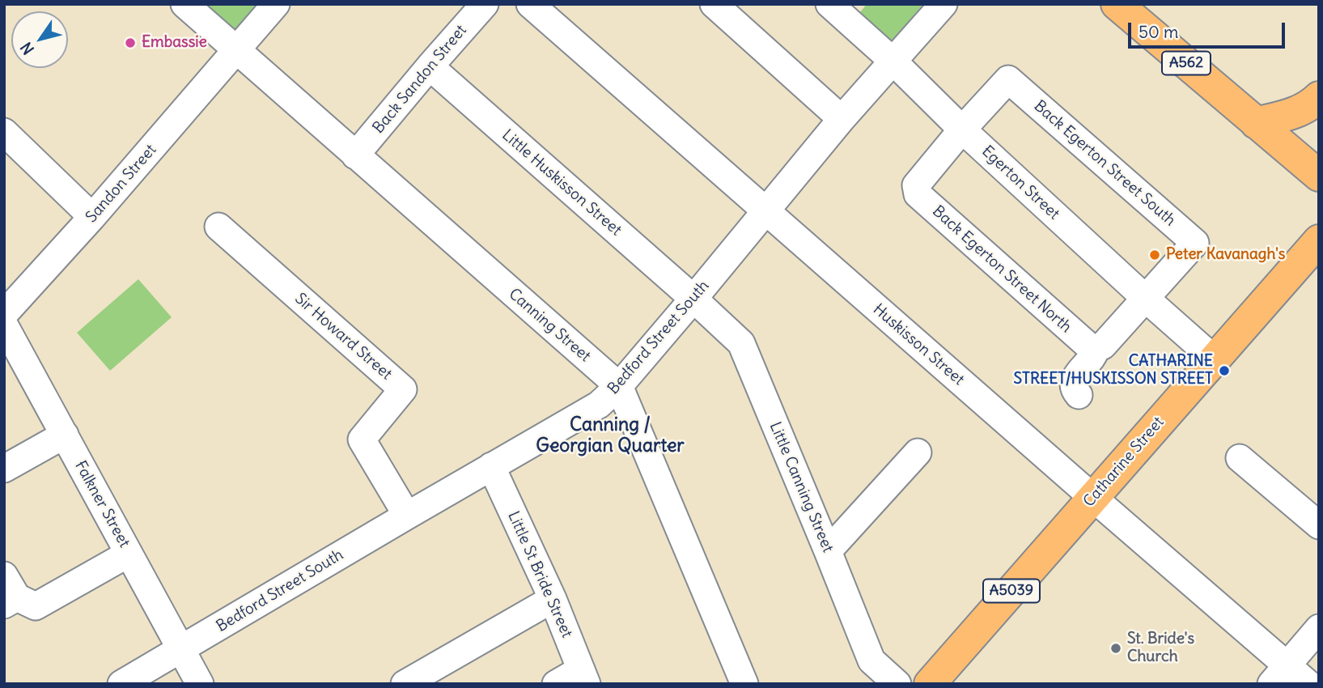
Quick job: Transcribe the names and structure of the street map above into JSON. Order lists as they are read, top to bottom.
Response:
{
  "streets": {
    "main road": ["A562", "Catharine Street", "A5039"],
    "street": [
      "Back Sandon Street",
      "Back Egerton Street South",
      "Little Huskisson Street",
      "Egerton Street",
      "Sandon Street",
      "Back Egerton Street North",
      "Canning Street",
      "Sir Howard Street",
      "Bedford Street South",
      "Huskisson Street",
      "Little Canning Street",
      "Falkner Street",
      "Little St Bride Street"
    ]
  },
  "crossings": [
    ["Back Sandon Street", "Little Huskisson Street"],
    ["Back Sandon Street", "Canning Street"],
    ["Back Egerton Street South", "Egerton Street"],
    ["Back Egerton Street South", "Back Egerton Street North"],
    ["Little Huskisson Street", "Bedford Street South"],
    ["Little Huskisson Street", "Little Canning Street"],
    ["Egerton Street", "Back Egerton Street North"],
    ["Egerton Street", "Bedford Street South"],
    ["Egerton Street", "Catharine Street"],
    ["Sandon Street", "Canning Street"],
    ["Canning Street", "Bedford Street South"],
    ["Sir Howard Street", "Bedford Street South"],
    ["Bedford Street South", "Huskisson Street"],
    ["Bedford Street South", "Little Canning Street"],
    ["Bedford Street South", "Falkner Street"],
    ["Bedford Street South", "Little St Bride Street"],
    ["Huskisson Street", "Catharine Street"]
  ],
  "districts": ["Canning / Georgian Quarter"],
  "places": [
    "Embassie",
    "Peter Kavanagh's",
    "CATHARINE STREET/HUSKISSON STREET",
    "St. Bride's Church"
  ],
  "scale_bar": "50 m",
  "north": "bottom left"
}
